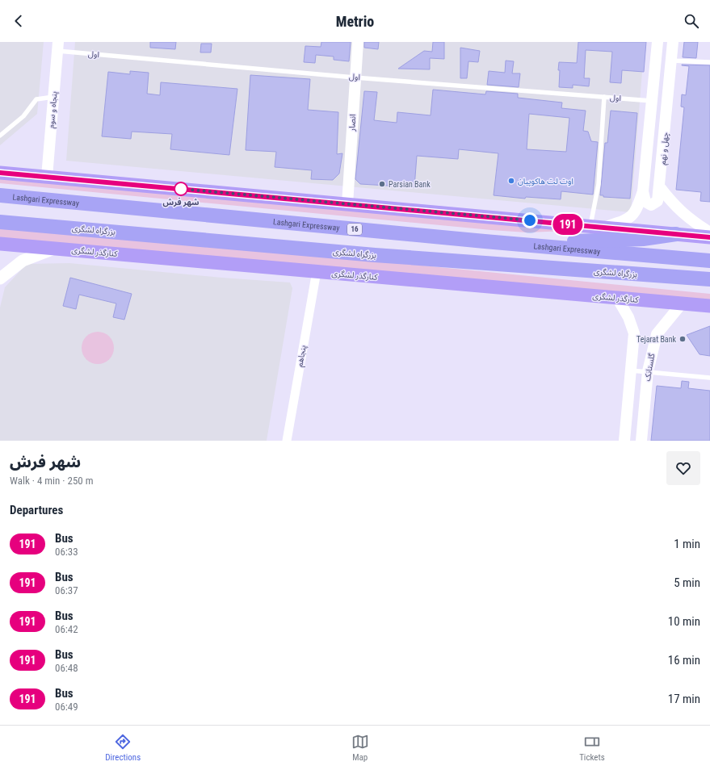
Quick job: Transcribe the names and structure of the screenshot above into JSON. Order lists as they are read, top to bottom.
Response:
{
  "streets": {
    "highway": ["Lashgari Expressway", "16", "بزرگراه لشگری"],
    "main road": ["کنارگذر لشگری"],
    "street": [
      "پنجاه و سوم",
      "انصار",
      "چهل و نهم",
      "پنجاهم",
      "گلستانک"
    ],
    "lane": ["اول"]
  },
  "crossings": [
    ["اول", "پنجاه و سوم"],
    ["اول", "انصار"],
    ["اول", "چهل و نهم"],
    ["کنارگذر لشگری", "پنجاهم"],
    ["کنارگذر لشگری", "گلستانک"]
  ],
  "places": [
    "اوت لت هاکوپیان",
    "Parsian Bank",
    "شهر فرش",
    "Tejarat Bank"
  ],
  "lines": ["bus line 191"],
  "page": {
    "header": "Metrio",
    "on_map": "191",
    "heading": [
      ["شهر فرش", "Walk · 4 min · 250 m"],
      "Departures"
    ],
    "list": [
      {
        "mark": "191",
        "name": "Bus",
        "note": "06:33",
        "value": "1 min"
      },
      {
        "mark": "191",
        "name": "Bus",
        "note": "06:37",
        "value": "5 min"
      },
      {
        "mark": "191",
        "name": "Bus",
        "note": "06:42",
        "value": "10 min"
      },
      {
        "mark": "191",
        "name": "Bus",
        "note": "06:48",
        "value": "16 min"
      },
      {
        "mark": "191",
        "name": "Bus",
        "note": "06:49",
        "value": "17 min"
      }
    ],
    "tabs": ["Directions", "Map", "Tickets"]
  }
}
